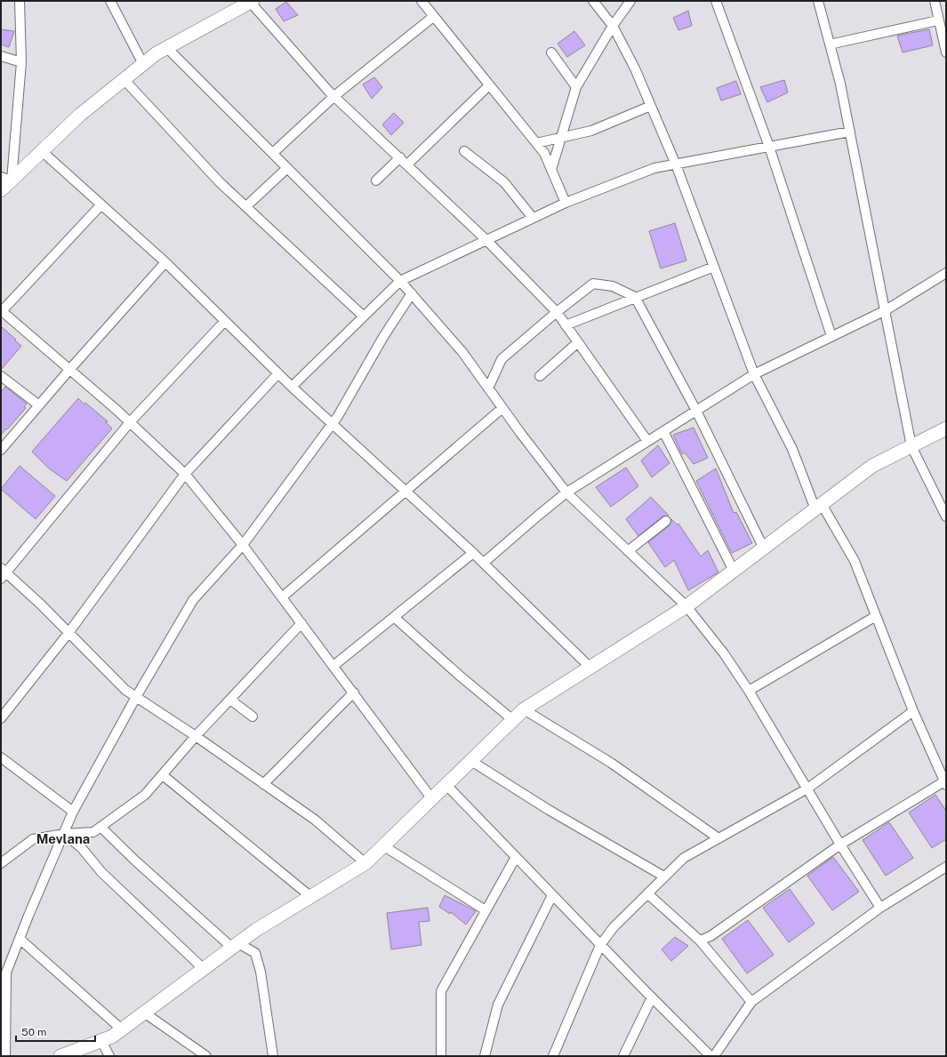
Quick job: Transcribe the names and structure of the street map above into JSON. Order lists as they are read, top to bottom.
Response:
{
  "districts": ["Mevlana"],
  "scale_bar": "50 m"
}
